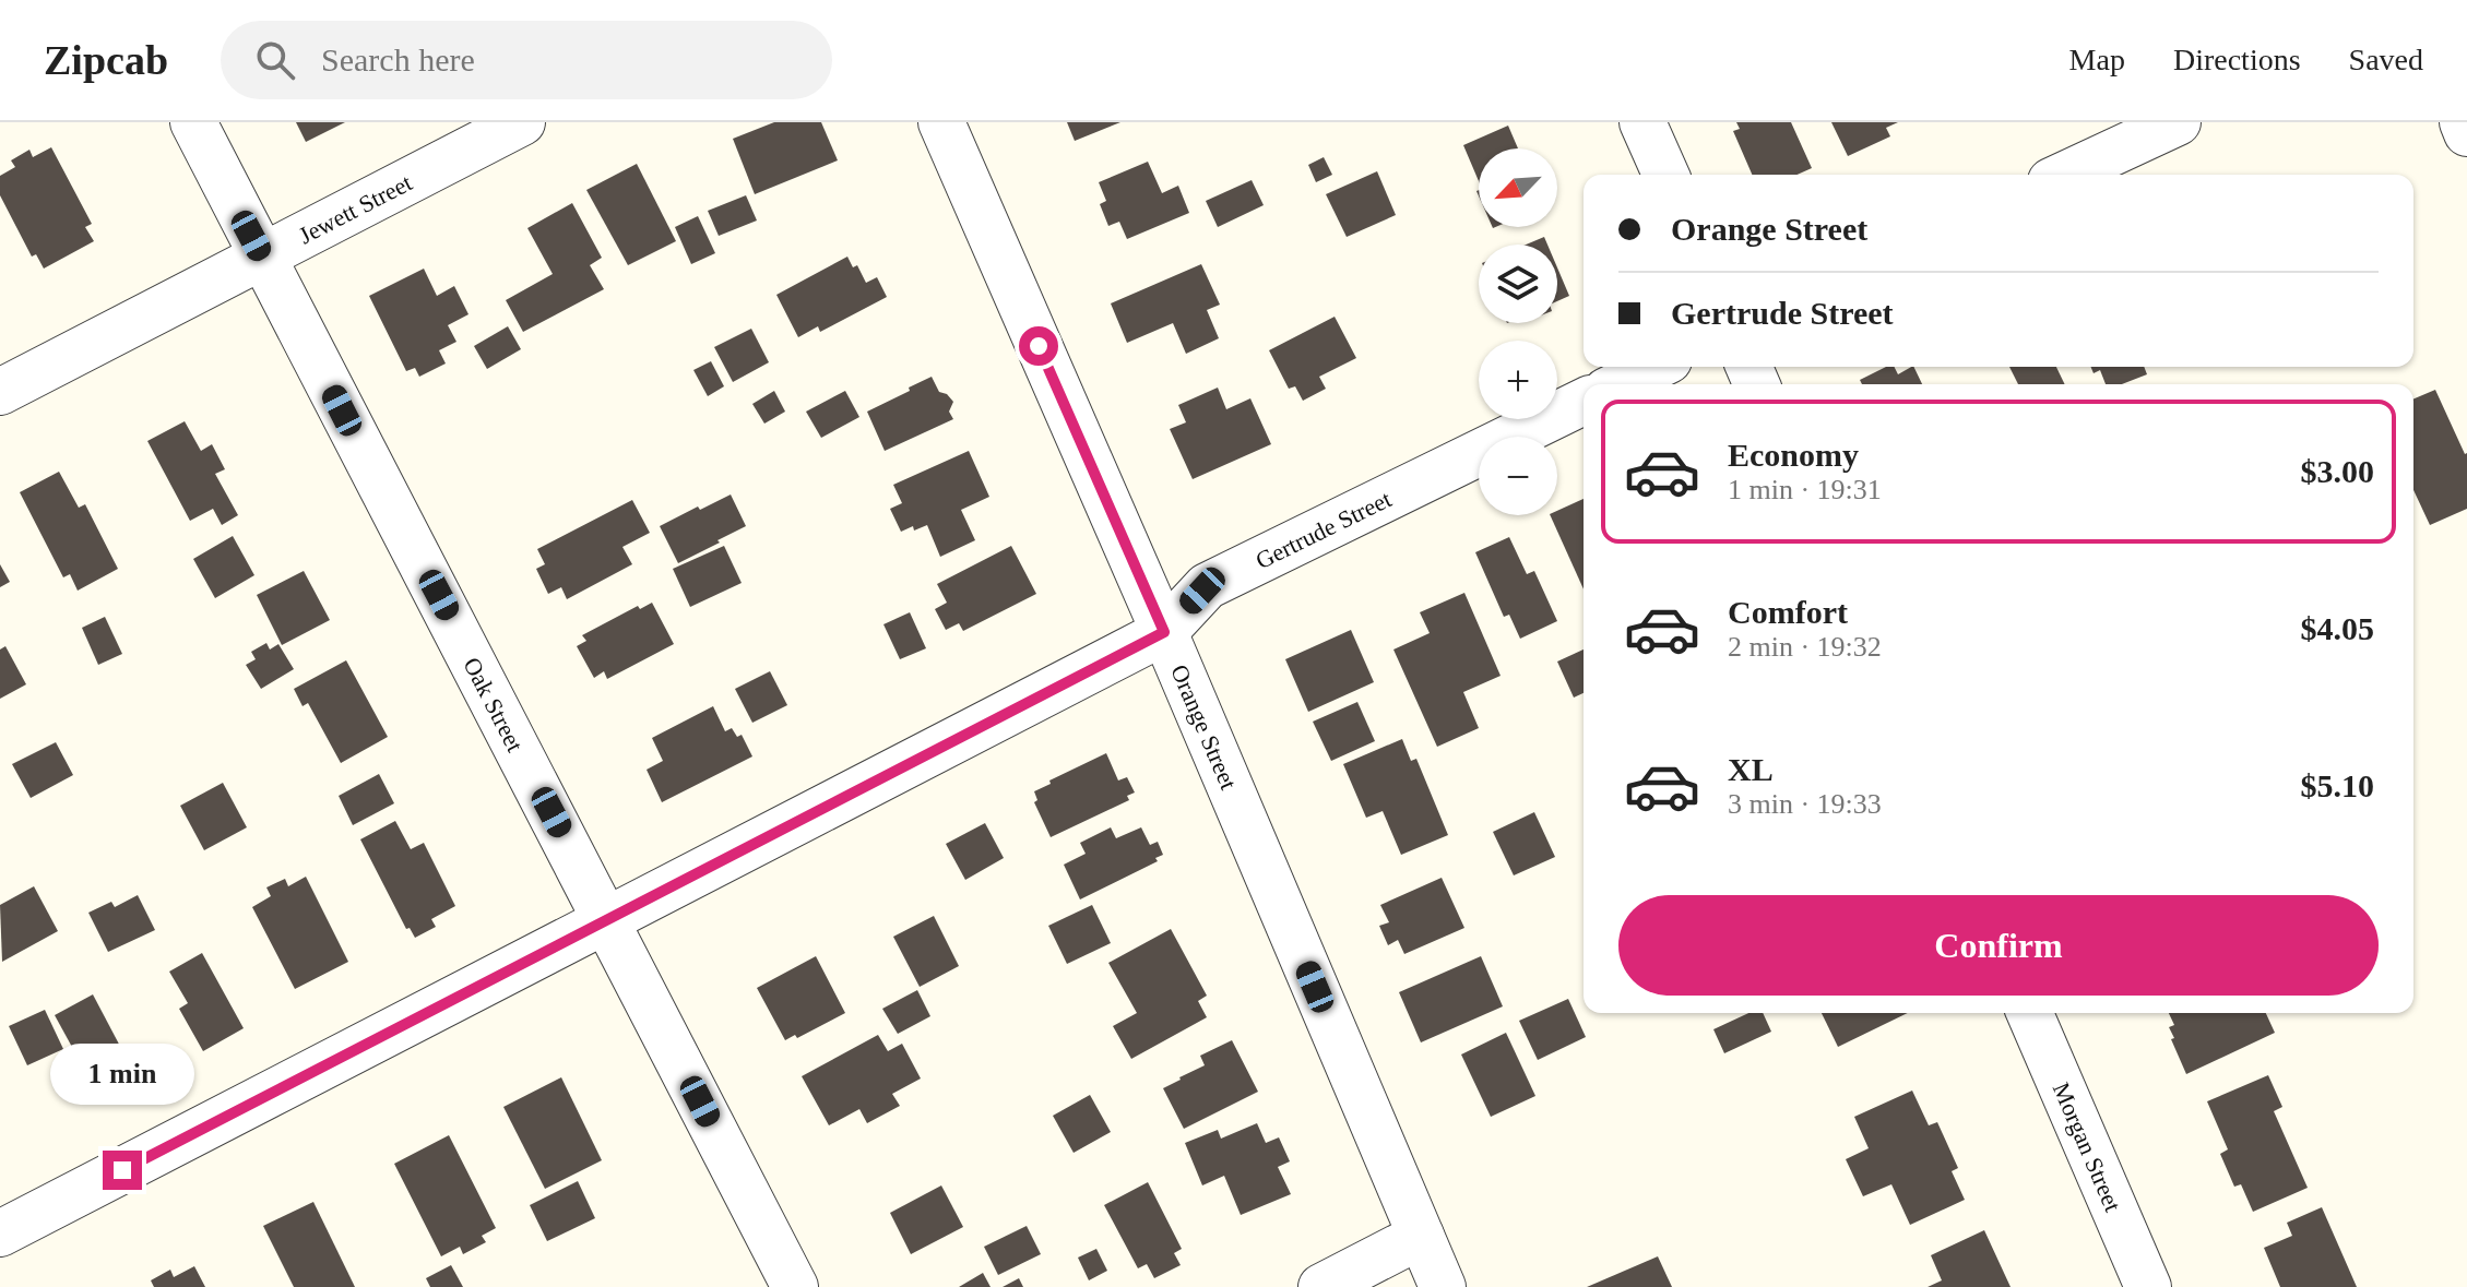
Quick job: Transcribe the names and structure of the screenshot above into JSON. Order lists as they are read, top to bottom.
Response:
{
  "streets": {
    "street": [
      "Jewett Street",
      "Gertrude Street",
      "Oak Street",
      "Orange Street",
      "Morgan Street"
    ]
  },
  "crossings": [
    ["Jewett Street", "Oak Street"],
    ["Gertrude Street", "Oak Street"],
    ["Gertrude Street", "Orange Street"]
  ],
  "north": "bottom left",
  "page": {
    "header": "Zipcab",
    "search": "Search here",
    "nav": ["Map", "Directions", "Saved"],
    "map_buttons": ["+", "−"],
    "banner": ["Orange Street", "Gertrude Street"],
    "list": [
      {
        "name": "Economy",
        "note": "1 min · 19:31",
        "value": "$3.00"
      },
      {
        "name": "Comfort",
        "note": "2 min · 19:32",
        "value": "$4.05"
      },
      {
        "name": "XL",
        "note": "3 min · 19:33",
        "value": "$5.10"
      }
    ],
    "buttons": "Confirm",
    "bubble": "1 min"
  }
}
